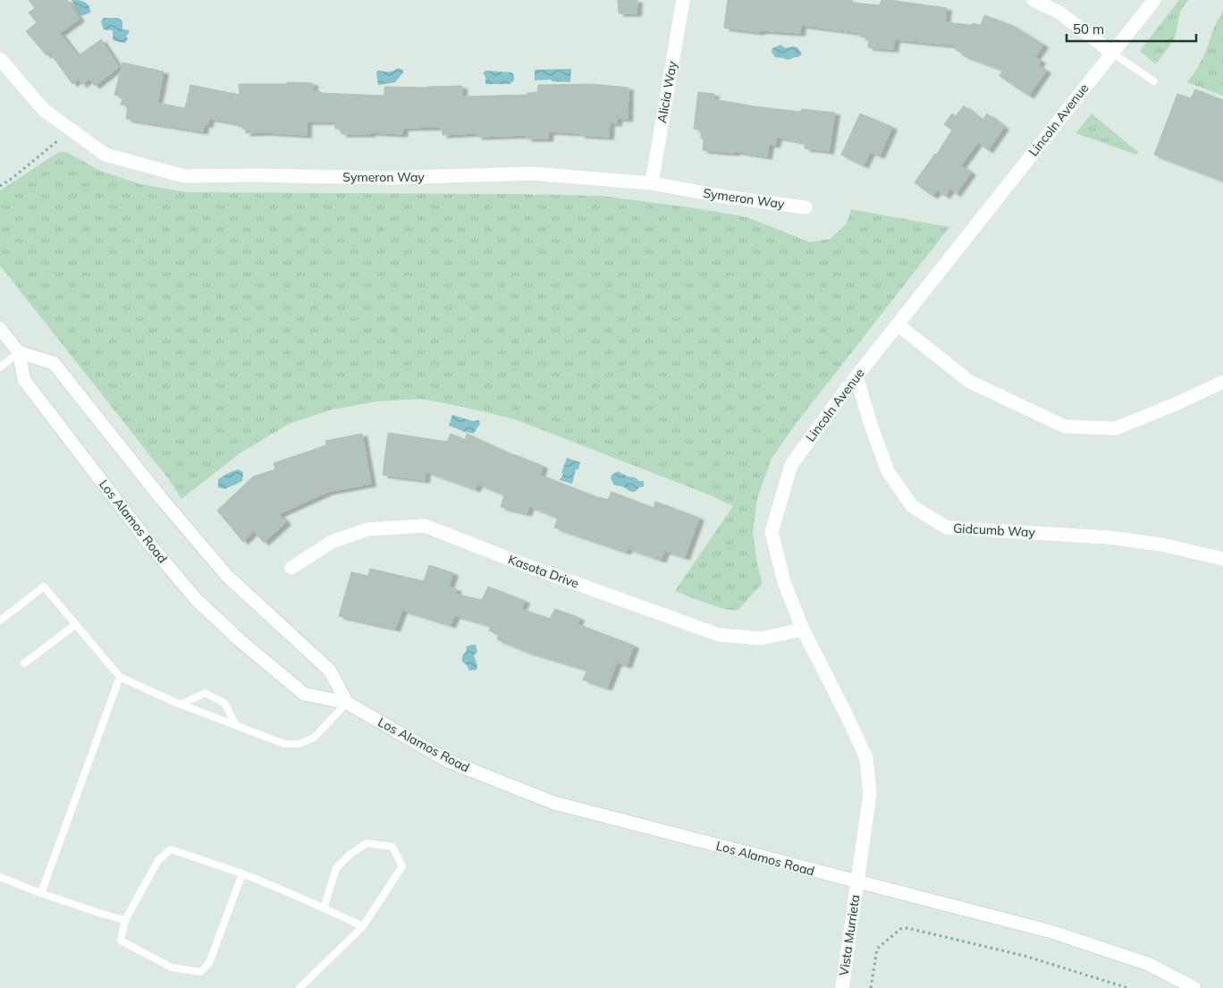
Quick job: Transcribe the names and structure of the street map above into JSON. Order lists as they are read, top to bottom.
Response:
{
  "streets": {
    "street": [
      "Alicia Way",
      "Lincoln Avenue",
      "Symeron Way",
      "Los Alamos Road",
      "Gidcumb Way",
      "Kasota Drive",
      "Vista Murrieta"
    ]
  },
  "crossings": [
    ["Alicia Way", "Symeron Way"],
    ["Lincoln Avenue", "Los Alamos Road"],
    ["Lincoln Avenue", "Gidcumb Way"],
    ["Lincoln Avenue", "Kasota Drive"],
    ["Lincoln Avenue", "Vista Murrieta"],
    ["Los Alamos Road", "Vista Murrieta"]
  ],
  "scale_bar": "50 m"
}
